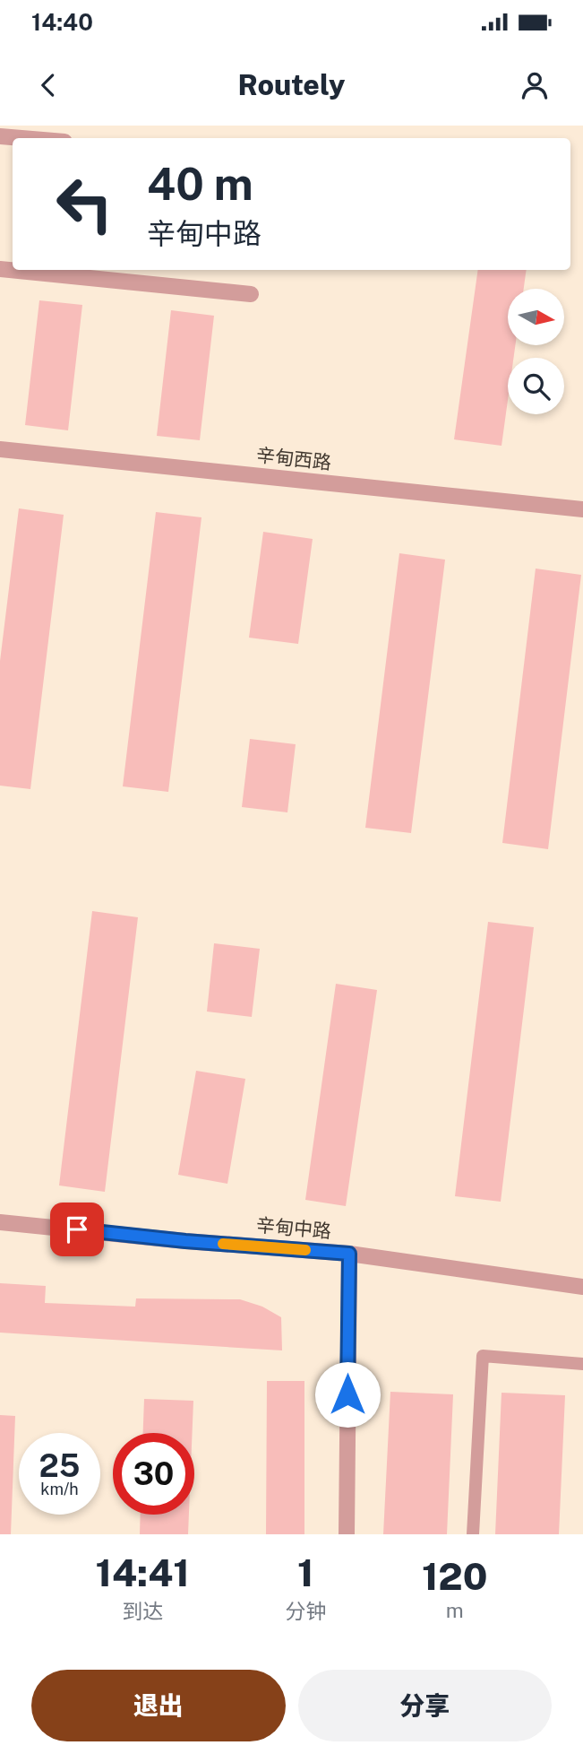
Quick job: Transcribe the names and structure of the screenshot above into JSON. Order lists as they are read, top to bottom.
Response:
{
  "streets": {
    "street": ["辛甸西路", "辛甸中路"]
  },
  "north": "right",
  "page": {
    "status": "14:40",
    "header": "Routely",
    "turn": ["40 m", "辛甸中路"],
    "speed": "25 km/h",
    "limit": "30",
    "eta": [
      "14:41",
      "到达",
      "1",
      "分钟",
      "120",
      "m"
    ],
    "buttons": ["退出", "分享"]
  }
}
